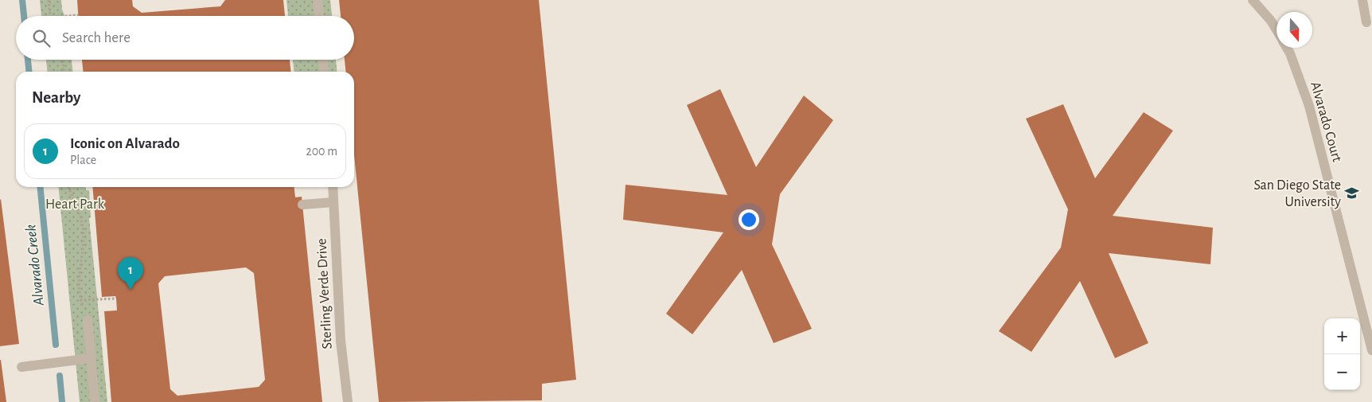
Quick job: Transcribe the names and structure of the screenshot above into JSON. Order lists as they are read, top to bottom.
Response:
{
  "streets": {
    "street": ["Alvarado Court", "Sterling Verde Drive"]
  },
  "water": ["Alvarado Creek"],
  "parks": ["Heart Park"],
  "places": {
    "school or university": ["San Diego State University"]
  },
  "north": "bottom",
  "page": {
    "search": "Search here",
    "heading": "Nearby",
    "list": [
      {
        "mark": "1",
        "name": "Iconic on Alvarado",
        "note": "Place",
        "value": "200 m"
      }
    ],
    "pins": "1",
    "map_buttons": ["+", "−"]
  }
}
